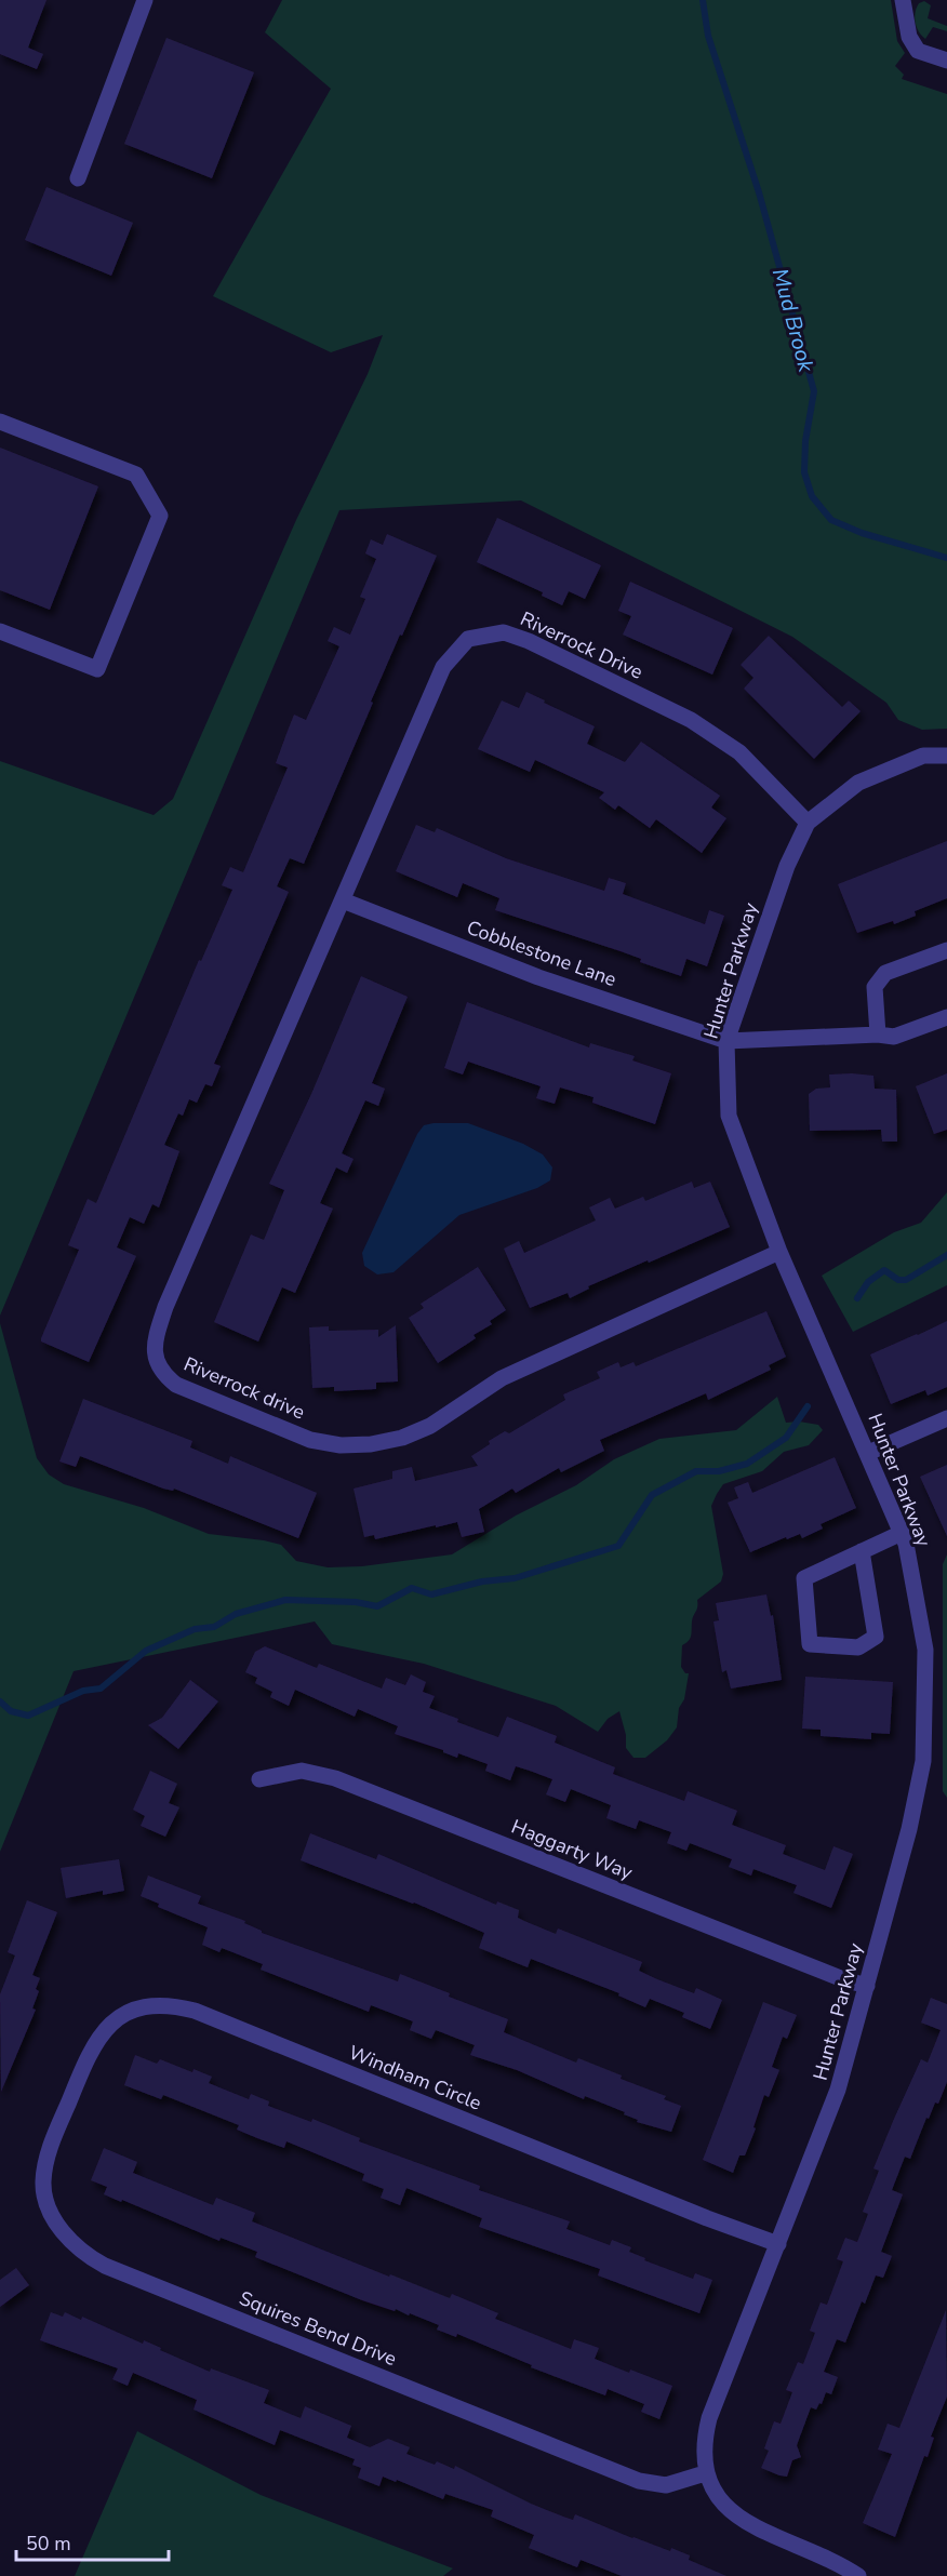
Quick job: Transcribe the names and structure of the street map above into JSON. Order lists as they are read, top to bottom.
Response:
{
  "streets": {
    "street": [
      "Riverrock Drive",
      "Cobblestone Lane",
      "Hunter Parkway",
      "Riverrock drive",
      "Haggarty Way",
      "Windham Circle",
      "Squires Bend Drive"
    ]
  },
  "crossings": [
    ["Riverrock Drive", "Cobblestone Lane"],
    ["Riverrock Drive", "Hunter Parkway"],
    ["Riverrock Drive", "Riverrock drive"],
    ["Cobblestone Lane", "Hunter Parkway"],
    ["Cobblestone Lane", "Riverrock drive"],
    ["Hunter Parkway", "Riverrock drive"],
    ["Hunter Parkway", "Haggarty Way"],
    ["Hunter Parkway", "Windham Circle"],
    ["Hunter Parkway", "Squires Bend Drive"],
    ["Windham Circle", "Squires Bend Drive"]
  ],
  "water": ["Mud Brook"],
  "scale_bar": "50 m"
}
